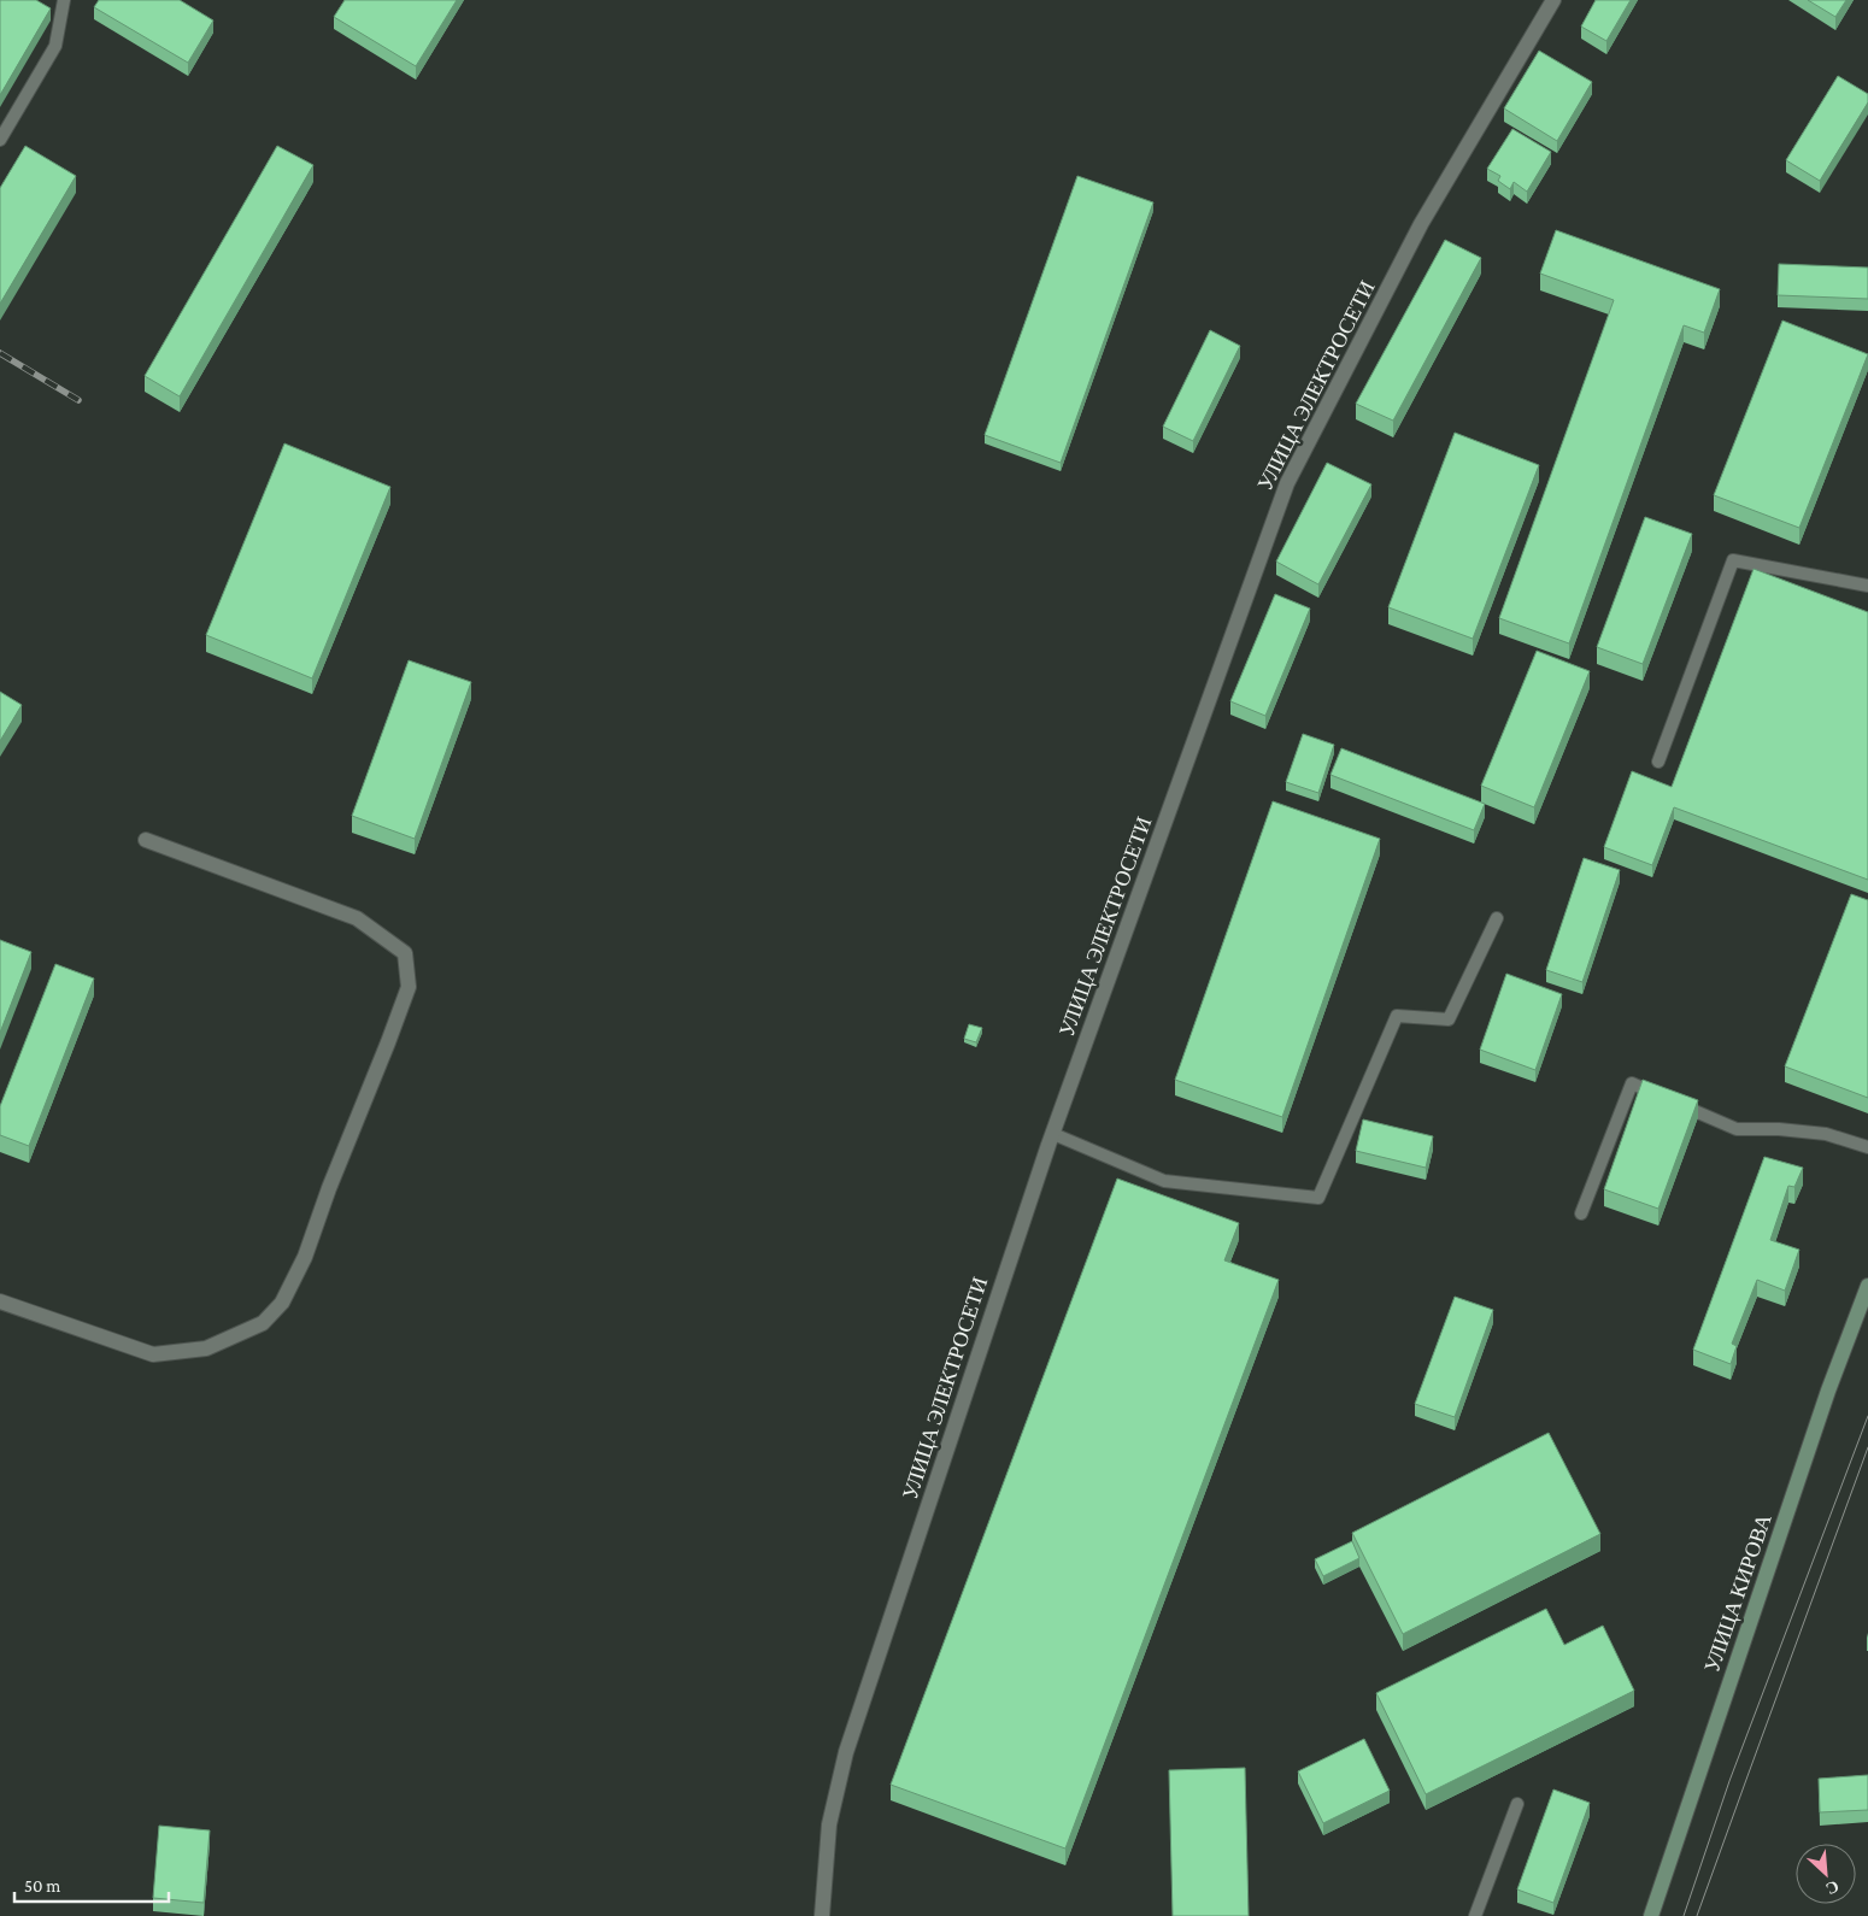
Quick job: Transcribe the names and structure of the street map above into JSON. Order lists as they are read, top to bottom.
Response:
{
  "streets": {
    "main road": ["УЛИЦА КИРОВА"],
    "street": ["УЛИЦА ЭЛЕКТРОСЕТИ"]
  },
  "scale_bar": "50 m",
  "north": "bottom right"
}
